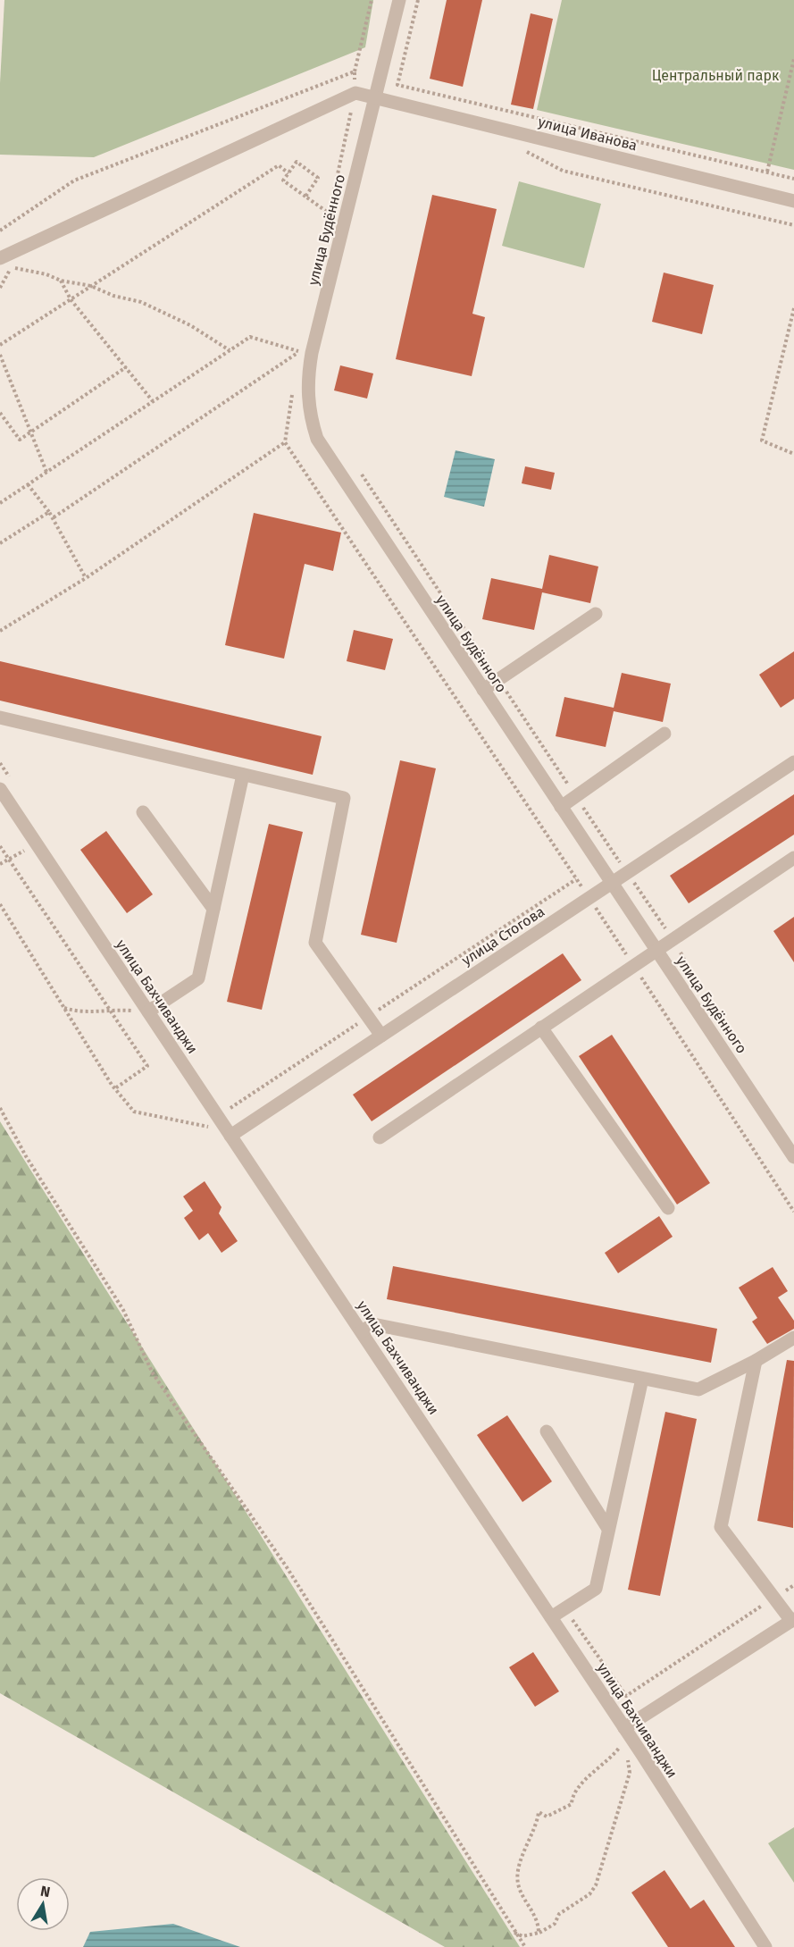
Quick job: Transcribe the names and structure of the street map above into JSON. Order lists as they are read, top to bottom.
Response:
{
  "streets": {
    "street": [
      "улица Иванова",
      "улица Будённого",
      "улица Стогова",
      "улица Бахчиванджи"
    ]
  },
  "crossings": [
    ["улица Иванова", "улица Будённого"],
    ["улица Будённого", "улица Стогова"],
    ["улица Стогова", "улица Бахчиванджи"]
  ],
  "parks": ["Центральный парк"],
  "north": "top"
}
